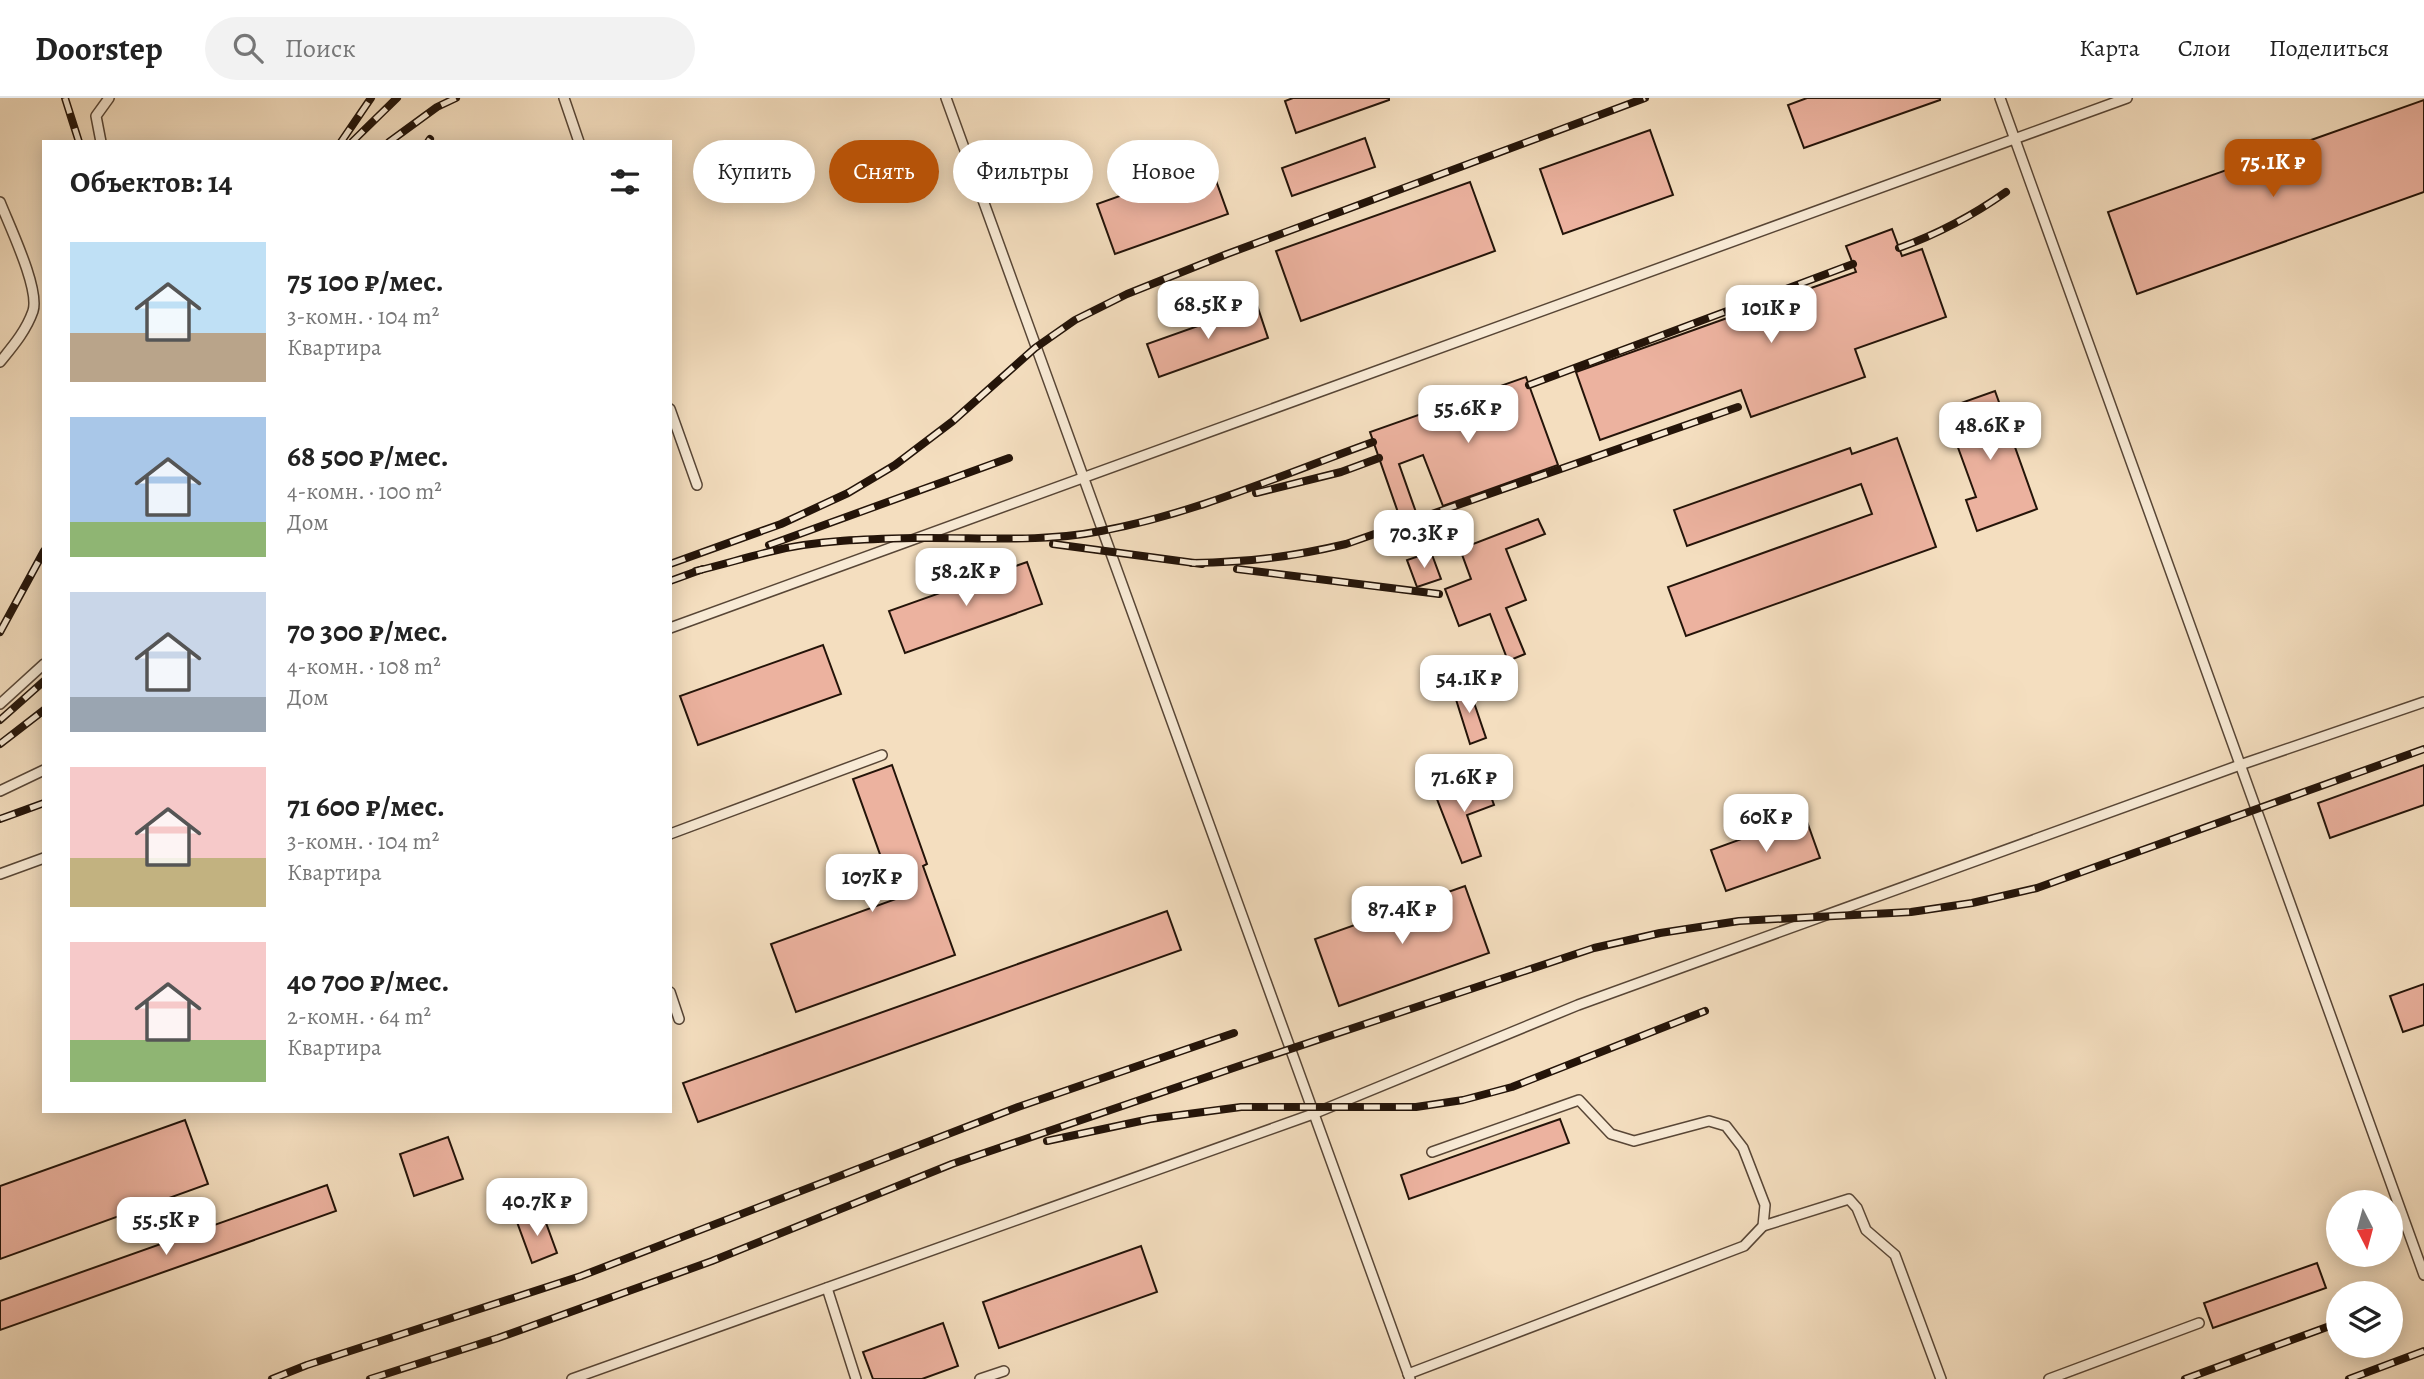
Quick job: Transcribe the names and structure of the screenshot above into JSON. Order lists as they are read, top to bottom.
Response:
{
  "north": "bottom",
  "page": {
    "header": "Doorstep",
    "search": "Поиск",
    "nav": ["Карта", "Слои", "Поделиться"],
    "price": [
      "75.1K ₽",
      "68.5K ₽",
      "101K ₽",
      "55.6K ₽",
      "48.6K ₽",
      "70.3K ₽",
      "58.2K ₽",
      "54.1K ₽",
      "71.6K ₽",
      "60K ₽",
      "107K ₽",
      "87.4K ₽",
      "40.7K ₽",
      "55.5K ₽"
    ],
    "chip": [
      "Купить",
      "Снять",
      "Фильтры",
      "Новое"
    ],
    "heading": "Объектов: 14",
    "list": [
      {
        "name": "75 100 ₽/мес.",
        "note": "3-комн. · 104 m² · Квартира"
      },
      {
        "name": "68 500 ₽/мес.",
        "note": "4-комн. · 100 m² · Дом"
      },
      {
        "name": "70 300 ₽/мес.",
        "note": "4-комн. · 108 m² · Дом"
      },
      {
        "name": "71 600 ₽/мес.",
        "note": "3-комн. · 104 m² · Квартира"
      },
      {
        "name": "40 700 ₽/мес.",
        "note": "2-комн. · 64 m² · Квартира"
      }
    ]
  }
}
